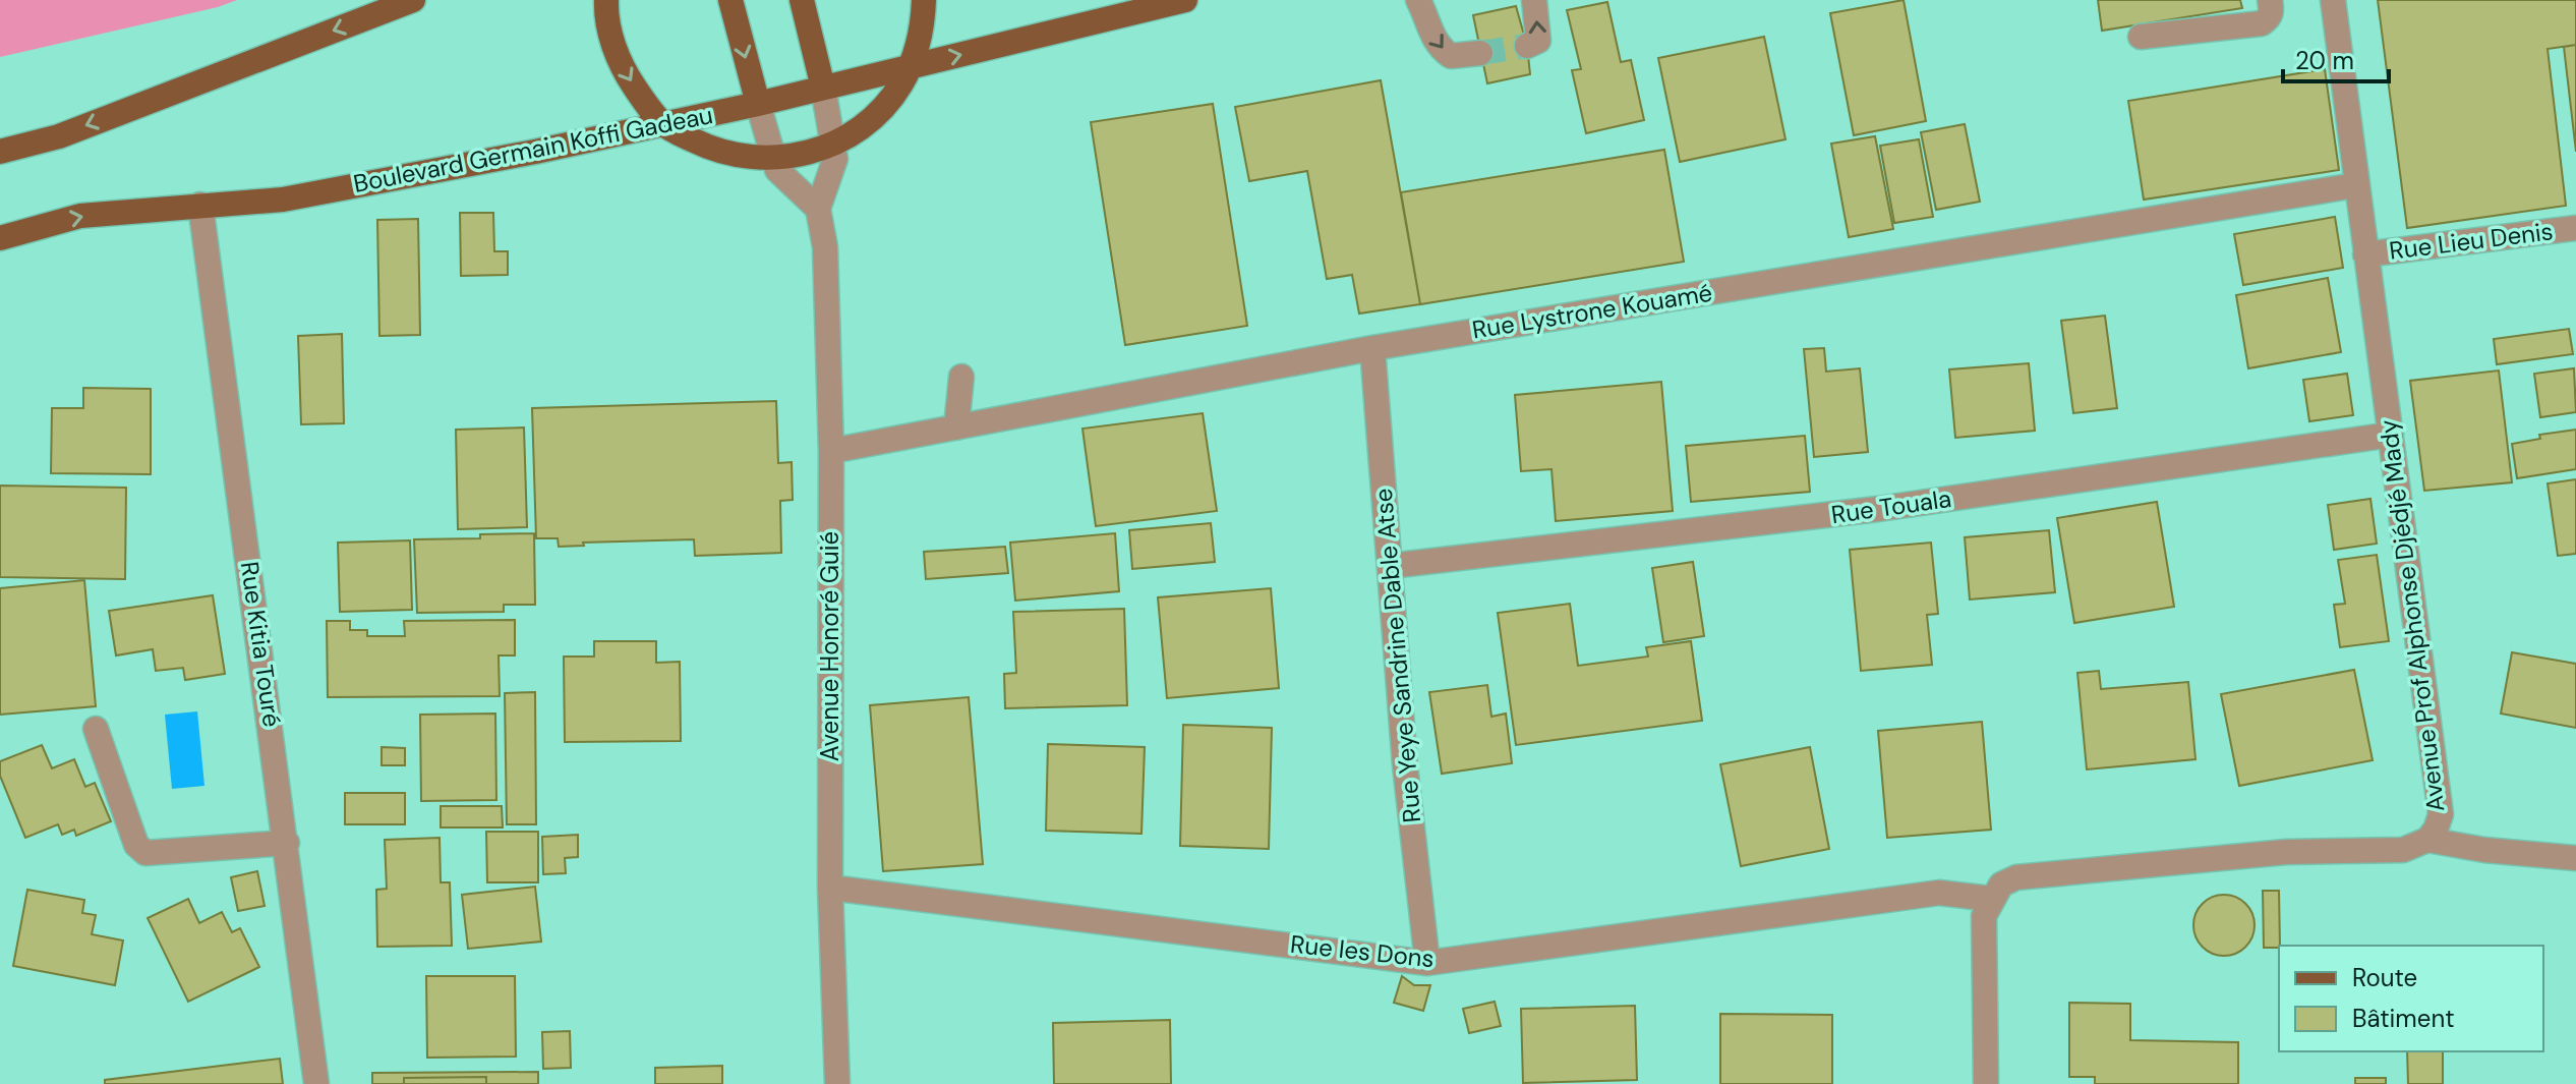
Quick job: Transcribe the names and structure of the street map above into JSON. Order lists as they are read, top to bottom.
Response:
{
  "streets": {
    "main road": ["Boulevard Germain Koffi Gadeau"],
    "street": [
      "Rue Lieu Denis",
      "Rue Lystrone Kouamé",
      "Rue Touala",
      "Avenue Prof Alphonse Djédjé Mady",
      "Rue Kitia Touré",
      "Avenue Honoré Guié",
      "Rue Yeye Sandrine Dable Atse",
      "Rue les Dons"
    ]
  },
  "crossings": [
    ["Boulevard Germain Koffi Gadeau", "Rue Kitia Touré"],
    ["Boulevard Germain Koffi Gadeau", "Avenue Honoré Guié"],
    ["Rue Lieu Denis", "Avenue Prof Alphonse Djédjé Mady"],
    ["Rue Lystrone Kouamé", "Avenue Prof Alphonse Djédjé Mady"],
    ["Rue Lystrone Kouamé", "Avenue Honoré Guié"],
    ["Rue Lystrone Kouamé", "Rue Yeye Sandrine Dable Atse"],
    ["Rue Touala", "Avenue Prof Alphonse Djédjé Mady"],
    ["Rue Touala", "Rue Yeye Sandrine Dable Atse"],
    ["Avenue Prof Alphonse Djédjé Mady", "Rue les Dons"],
    ["Avenue Honoré Guié", "Rue les Dons"],
    ["Rue Yeye Sandrine Dable Atse", "Rue les Dons"]
  ],
  "legend": ["Route", "Bâtiment"],
  "scale_bar": "20 m"
}
